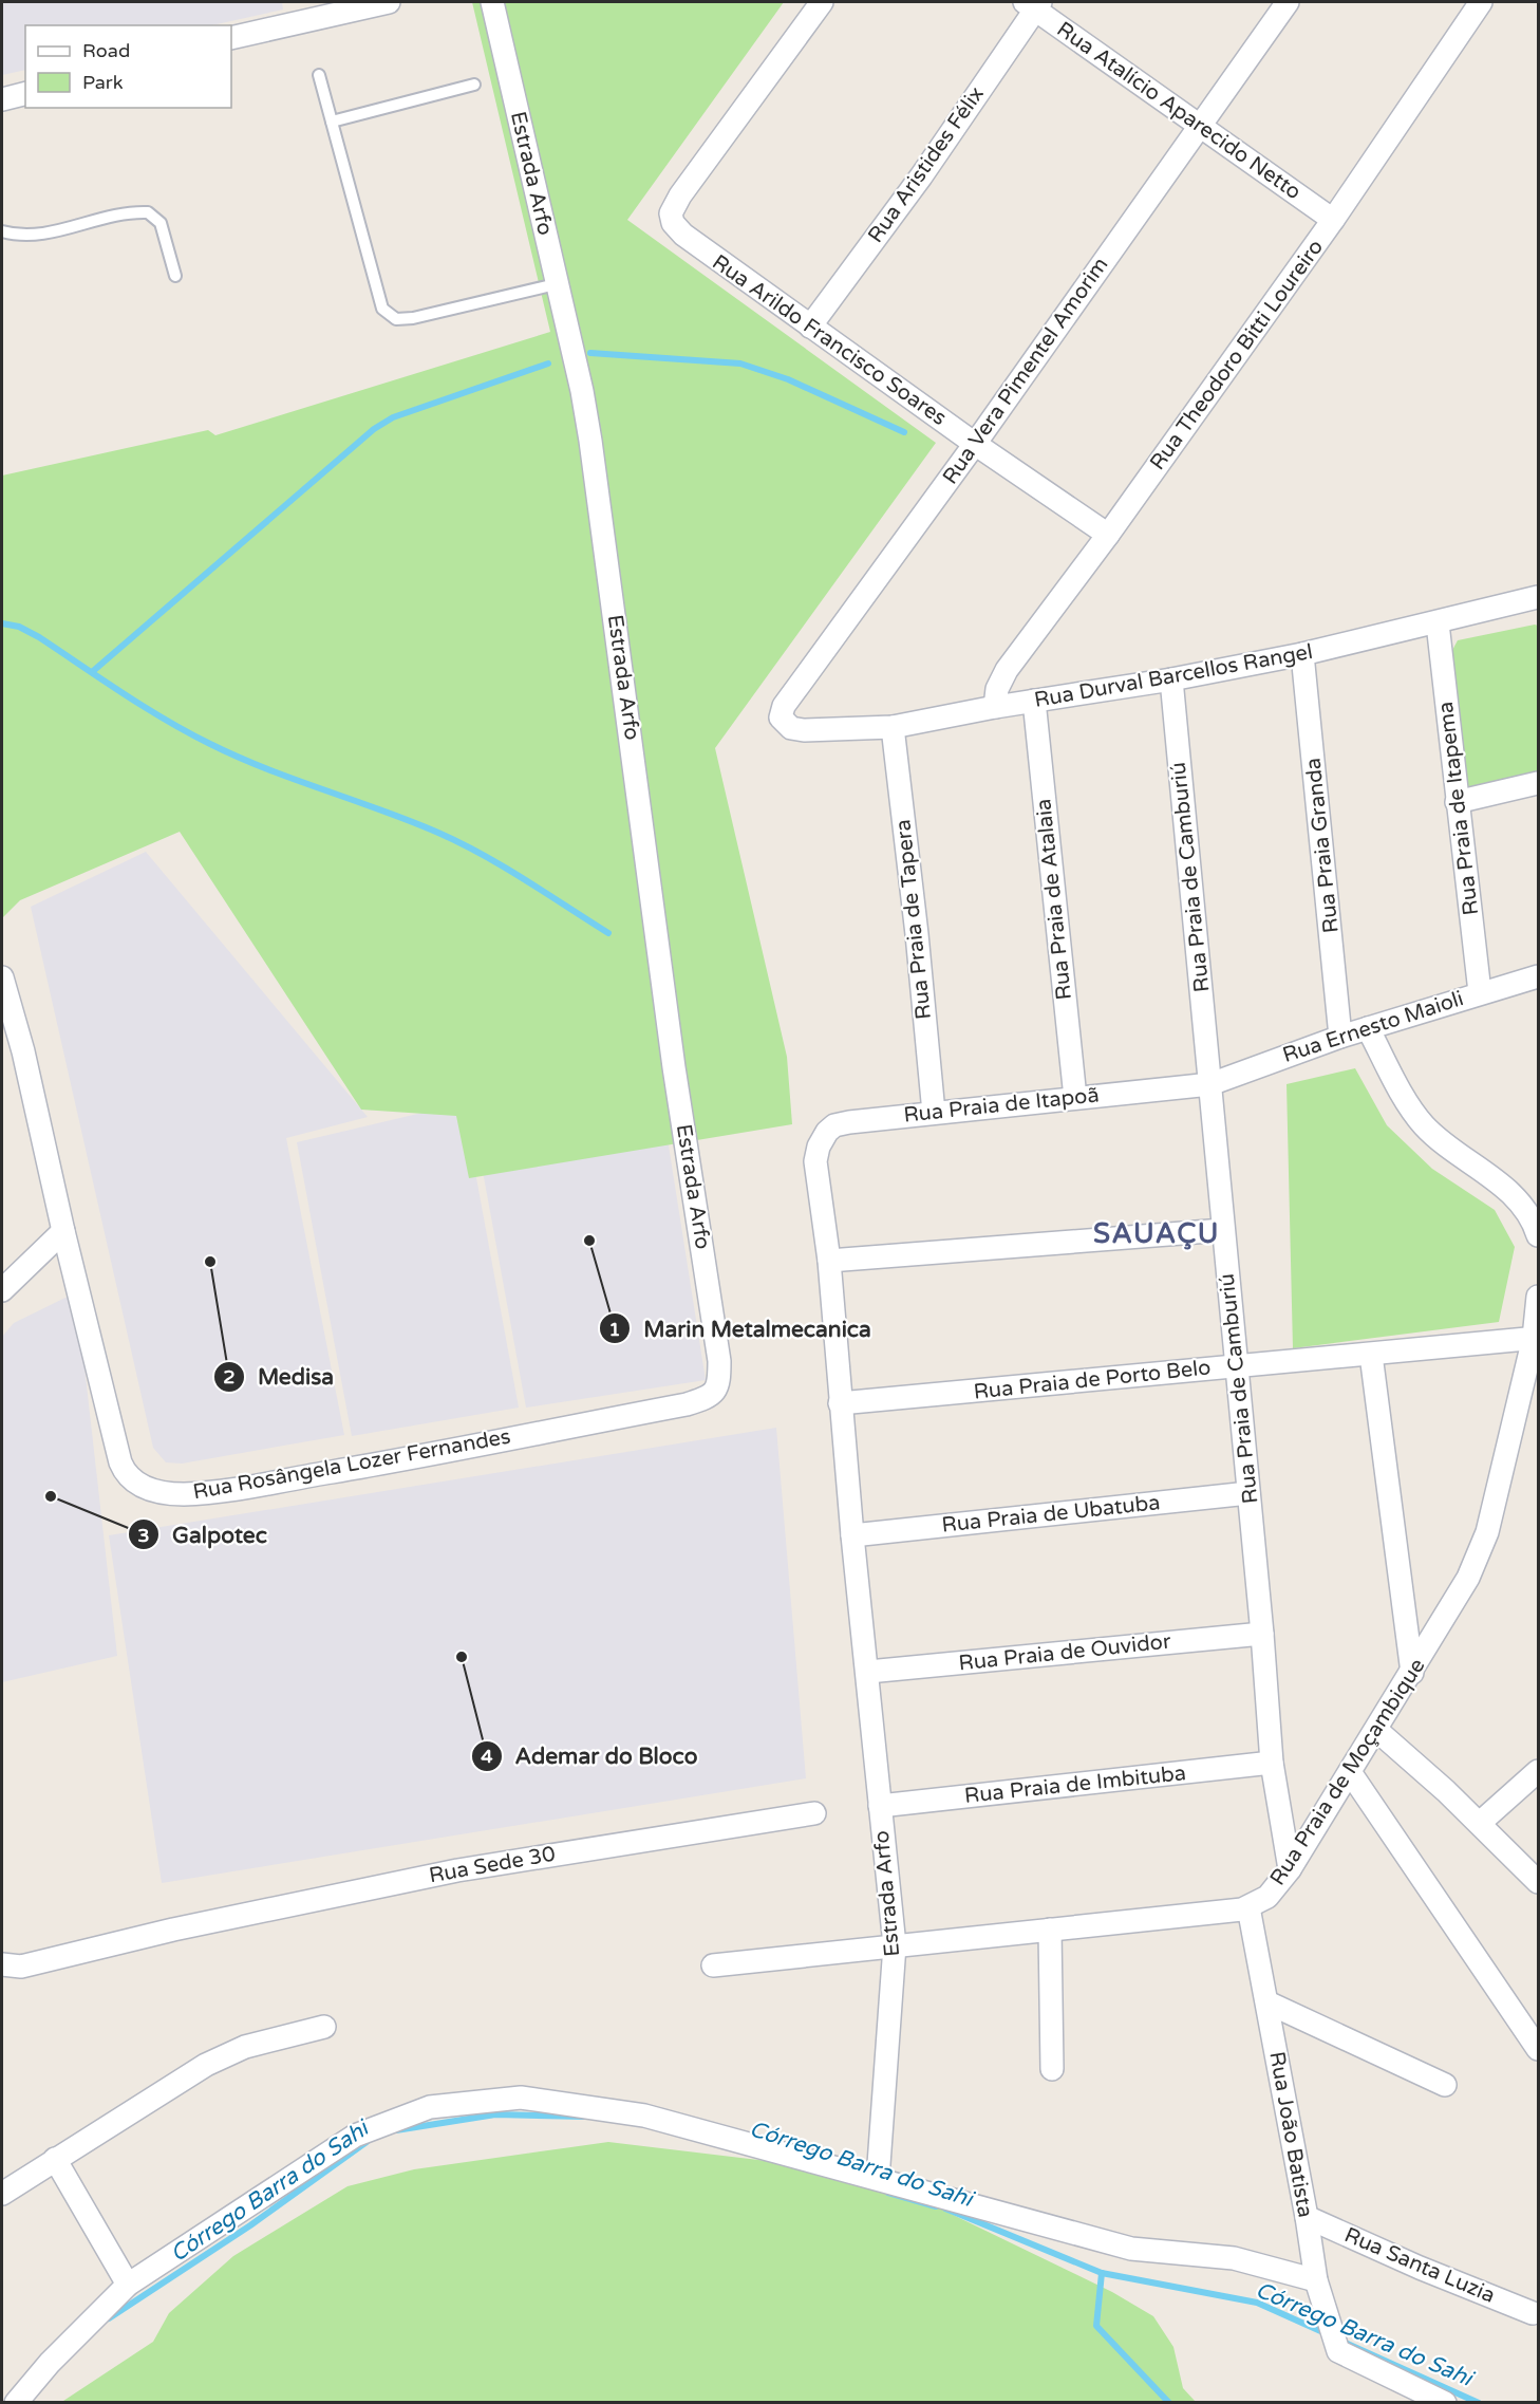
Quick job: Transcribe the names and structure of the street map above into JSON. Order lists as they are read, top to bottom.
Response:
{
  "streets": {
    "street": [
      "Rua Atalício Aparecido Netto",
      "Rua Aristides Félix",
      "Estrada Arfo",
      "Rua Arildo Francisco Soares",
      "Rua Theodoro Bitti Loureiro",
      "Rua Vera Pimentel Amorim",
      "Rua Durval Barcellos Rangel",
      "Rua Praia de Itapema",
      "Rua Praia Granda",
      "Rua Praia de Camburiú",
      "Rua Praia de Atalaia",
      "Rua Praia de Tapera",
      "Rua Ernesto Maioli",
      "Rua Praia de Itapoã",
      "Rua Praia de Porto Belo",
      "Rua Rosângela Lozer Fernandes",
      "Rua Praia de Ubatuba",
      "Rua Praia de Ouvidor",
      "Rua Praia de Moçambique",
      "Rua Praia de Imbituba",
      "Rua Sede 30",
      "Rua João Batista",
      "Rua Santa Luzia"
    ]
  },
  "crossings": [
    ["Rua Atalício Aparecido Netto", "Rua Aristides Félix"],
    ["Rua Atalício Aparecido Netto", "Rua Theodoro Bitti Loureiro"],
    ["Rua Atalício Aparecido Netto", "Rua Vera Pimentel Amorim"],
    ["Rua Aristides Félix", "Rua Arildo Francisco Soares"],
    ["Estrada Arfo", "Rua Praia de Itapoã"],
    ["Estrada Arfo", "Rua Praia de Porto Belo"],
    ["Estrada Arfo", "Rua Rosângela Lozer Fernandes"],
    ["Estrada Arfo", "Rua Praia de Ubatuba"],
    ["Estrada Arfo", "Rua Praia de Ouvidor"],
    ["Estrada Arfo", "Rua Praia de Moçambique"],
    ["Estrada Arfo", "Rua Praia de Imbituba"],
    ["Rua Arildo Francisco Soares", "Rua Theodoro Bitti Loureiro"],
    ["Rua Arildo Francisco Soares", "Rua Vera Pimentel Amorim"],
    ["Rua Theodoro Bitti Loureiro", "Rua Durval Barcellos Rangel"],
    ["Rua Vera Pimentel Amorim", "Rua Durval Barcellos Rangel"],
    ["Rua Durval Barcellos Rangel", "Rua Praia de Itapema"],
    ["Rua Durval Barcellos Rangel", "Rua Praia Granda"],
    ["Rua Durval Barcellos Rangel", "Rua Praia de Camburiú"],
    ["Rua Durval Barcellos Rangel", "Rua Praia de Atalaia"],
    ["Rua Durval Barcellos Rangel", "Rua Praia de Tapera"],
    ["Rua Praia de Itapema", "Rua Ernesto Maioli"],
    ["Rua Praia Granda", "Rua Ernesto Maioli"],
    ["Rua Praia de Camburiú", "Rua Ernesto Maioli"],
    ["Rua Praia de Camburiú", "Rua Praia de Itapoã"],
    ["Rua Praia de Camburiú", "Rua Praia de Porto Belo"],
    ["Rua Praia de Camburiú", "Rua Praia de Ubatuba"],
    ["Rua Praia de Camburiú", "Rua Praia de Ouvidor"],
    ["Rua Praia de Camburiú", "Rua Praia de Moçambique"],
    ["Rua Praia de Camburiú", "Rua Praia de Imbituba"],
    ["Rua Praia de Atalaia", "Rua Praia de Itapoã"],
    ["Rua Praia de Tapera", "Rua Praia de Itapoã"],
    ["Rua Ernesto Maioli", "Rua Praia de Itapoã"],
    ["Rua Praia de Porto Belo", "Rua Praia de Moçambique"],
    ["Rua Praia de Moçambique", "Rua João Batista"],
    ["Rua João Batista", "Rua Santa Luzia"]
  ],
  "districts": ["SAUAÇU"],
  "water": ["Córrego Barra do Sahi"],
  "places": [
    "Marin Metalmecanica",
    "Medisa",
    "Galpotec",
    "Ademar do Bloco"
  ],
  "legend": ["Road", "Park"]
}
